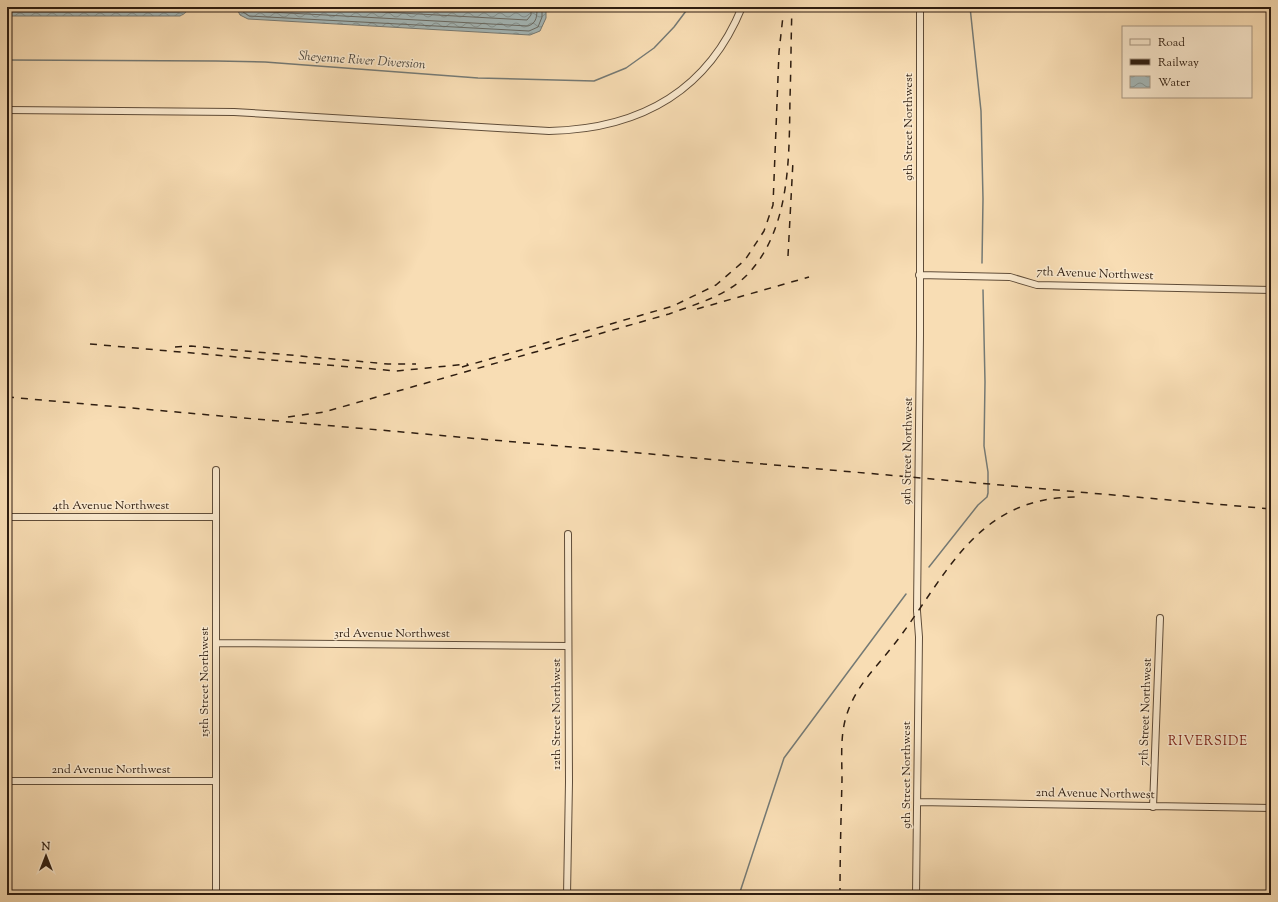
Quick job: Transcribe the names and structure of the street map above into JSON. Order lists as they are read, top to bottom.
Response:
{
  "streets": {
    "street": [
      "9th Street Northwest",
      "7th Avenue Northwest",
      "4th Avenue Northwest",
      "3rd Avenue Northwest",
      "15th Street Northwest",
      "7th Street Northwest",
      "12th Street Northwest",
      "2nd Avenue Northwest"
    ]
  },
  "crossings": [
    ["9th Street Northwest", "7th Avenue Northwest"],
    ["9th Street Northwest", "2nd Avenue Northwest"],
    ["4th Avenue Northwest", "15th Street Northwest"],
    ["3rd Avenue Northwest", "15th Street Northwest"],
    ["3rd Avenue Northwest", "12th Street Northwest"],
    ["15th Street Northwest", "2nd Avenue Northwest"],
    ["7th Street Northwest", "2nd Avenue Northwest"]
  ],
  "districts": ["RIVERSIDE"],
  "water": ["Sheyenne River Diversion"],
  "legend": ["Road", "Railway", "Water"],
  "north": "top"
}
